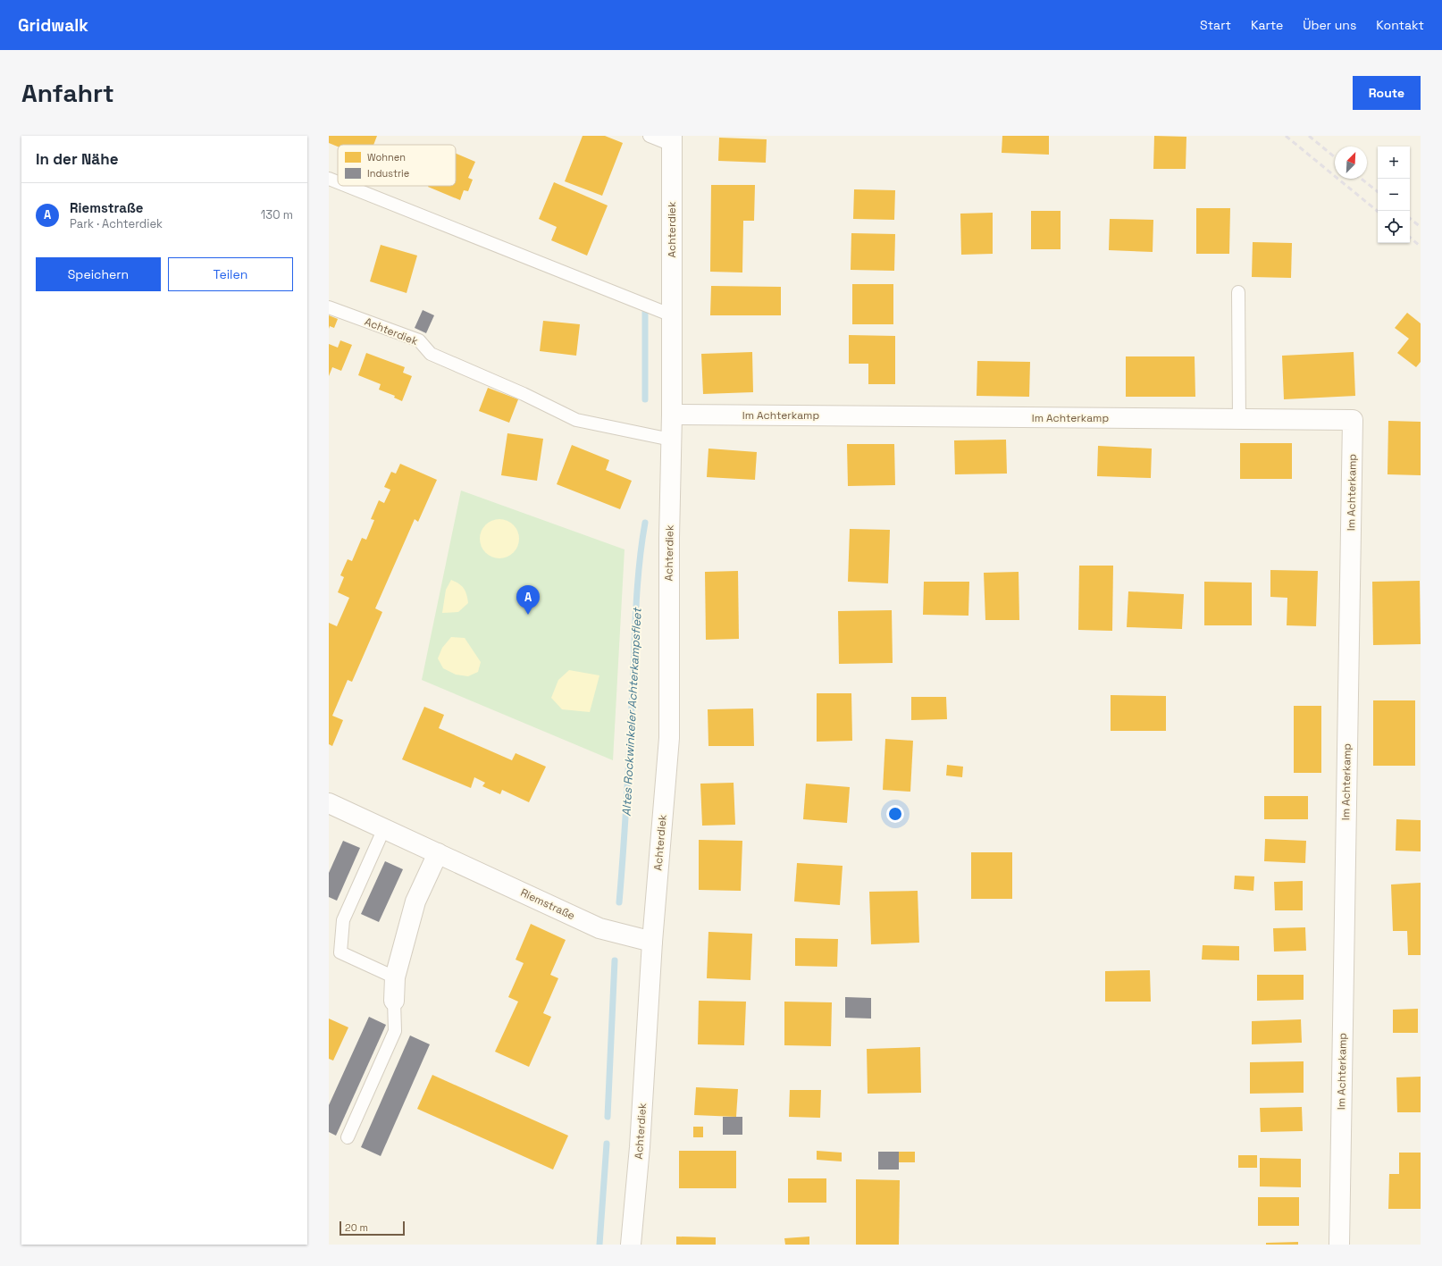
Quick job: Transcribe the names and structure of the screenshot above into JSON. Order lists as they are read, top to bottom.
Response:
{
  "streets": {
    "street": ["Achterdiek", "Im Achterkamp", "Riemstraße"]
  },
  "crossings": [
    ["Achterdiek", "Im Achterkamp"],
    ["Achterdiek", "Riemstraße"]
  ],
  "water": ["Altes Rockwinkeler Achterkampsfleet"],
  "legend": ["Wohnen", "Industrie"],
  "scale_bar": "20 m",
  "north": "top right",
  "page": {
    "header": "Gridwalk",
    "nav": [
      "Start",
      "Karte",
      "Über uns",
      "Kontakt"
    ],
    "buttons": [
      "Route",
      ["Speichern", "Teilen"]
    ],
    "title": "Anfahrt",
    "heading": "In der Nähe",
    "map_buttons": ["+", "−"],
    "list": [
      {
        "mark": "A",
        "name": "Riemstraße",
        "note": "Park · Achterdiek",
        "value": "130 m"
      }
    ],
    "pins": "A",
    "scale": "20 m"
  }
}
